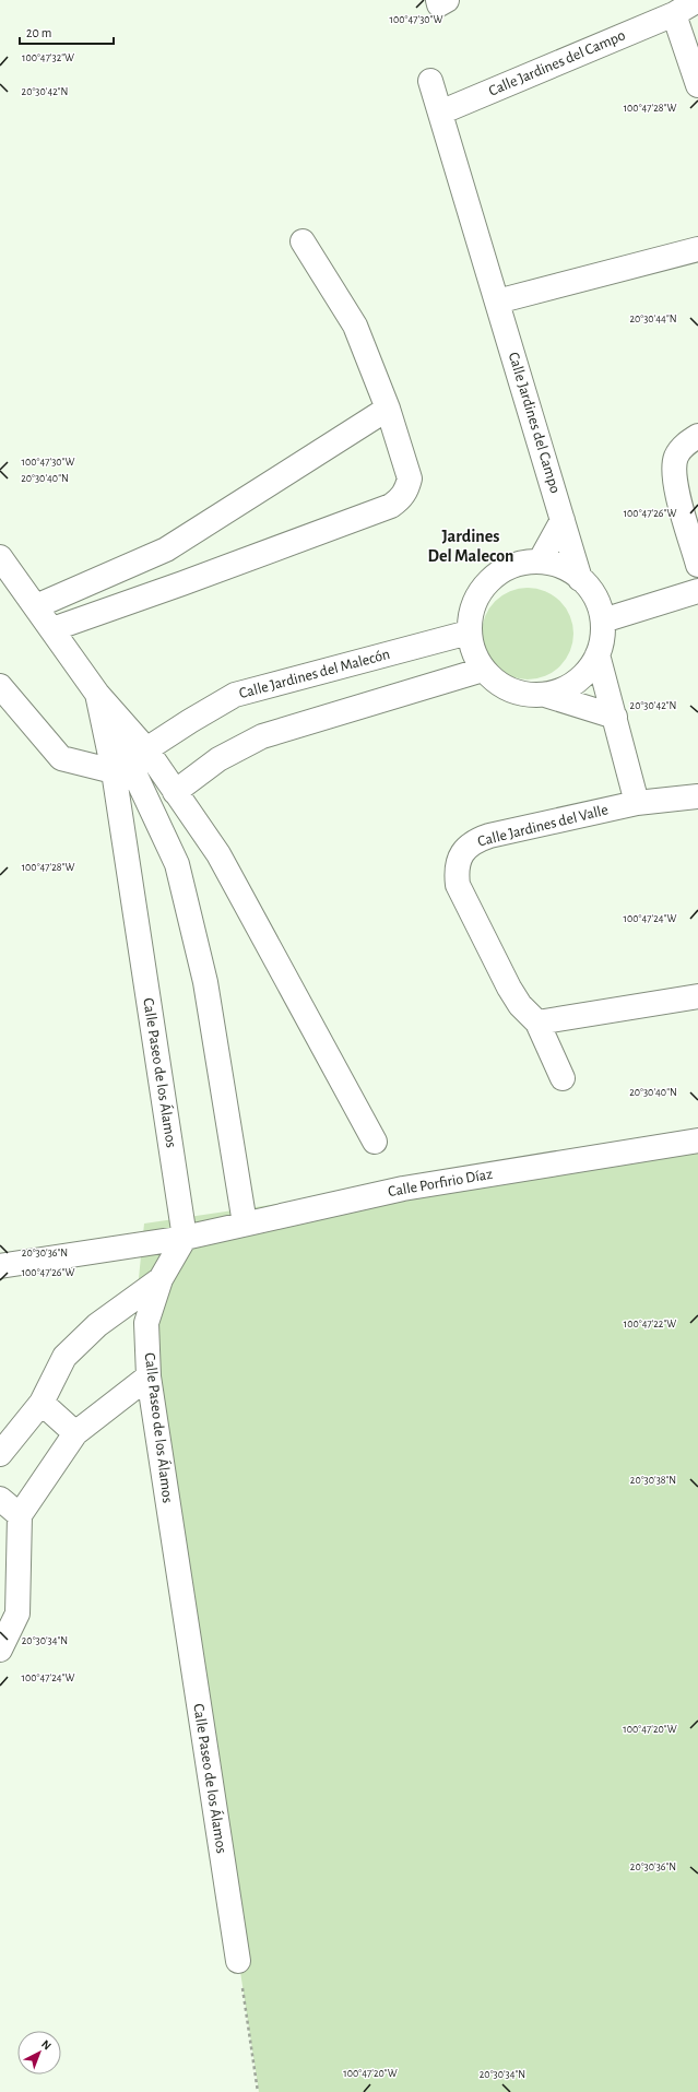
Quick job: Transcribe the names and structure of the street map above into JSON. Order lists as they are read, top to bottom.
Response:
{
  "streets": {
    "street": [
      "Calle Jardines del Campo",
      "Calle Jardines del Malecón",
      "Calle Jardines del Valle",
      "Calle Paseo de los Álamos",
      "Calle Porfirio Díaz"
    ]
  },
  "crossings": [
    ["Calle Jardines del Campo", "Calle Jardines del Malecón"],
    ["Calle Jardines del Malecón", "Calle Paseo de los Álamos"],
    ["Calle Paseo de los Álamos", "Calle Porfirio Díaz"]
  ],
  "districts": ["Jardines Del Malecon"],
  "scale_bar": "20 m",
  "north": "top right",
  "coordinates": [
    "100°47'30\"W",
    "100°47'32\"W",
    "20°30'42\"N",
    "100°47'28\"W",
    "20°30'44\"N",
    "20°30'40\"N",
    "100°47'26\"W",
    "100°47'24\"W",
    "20°30'36\"N",
    "100°47'22\"W",
    "20°30'38\"N",
    "20°30'34\"N",
    "100°47'20\"W"
  ]
}
